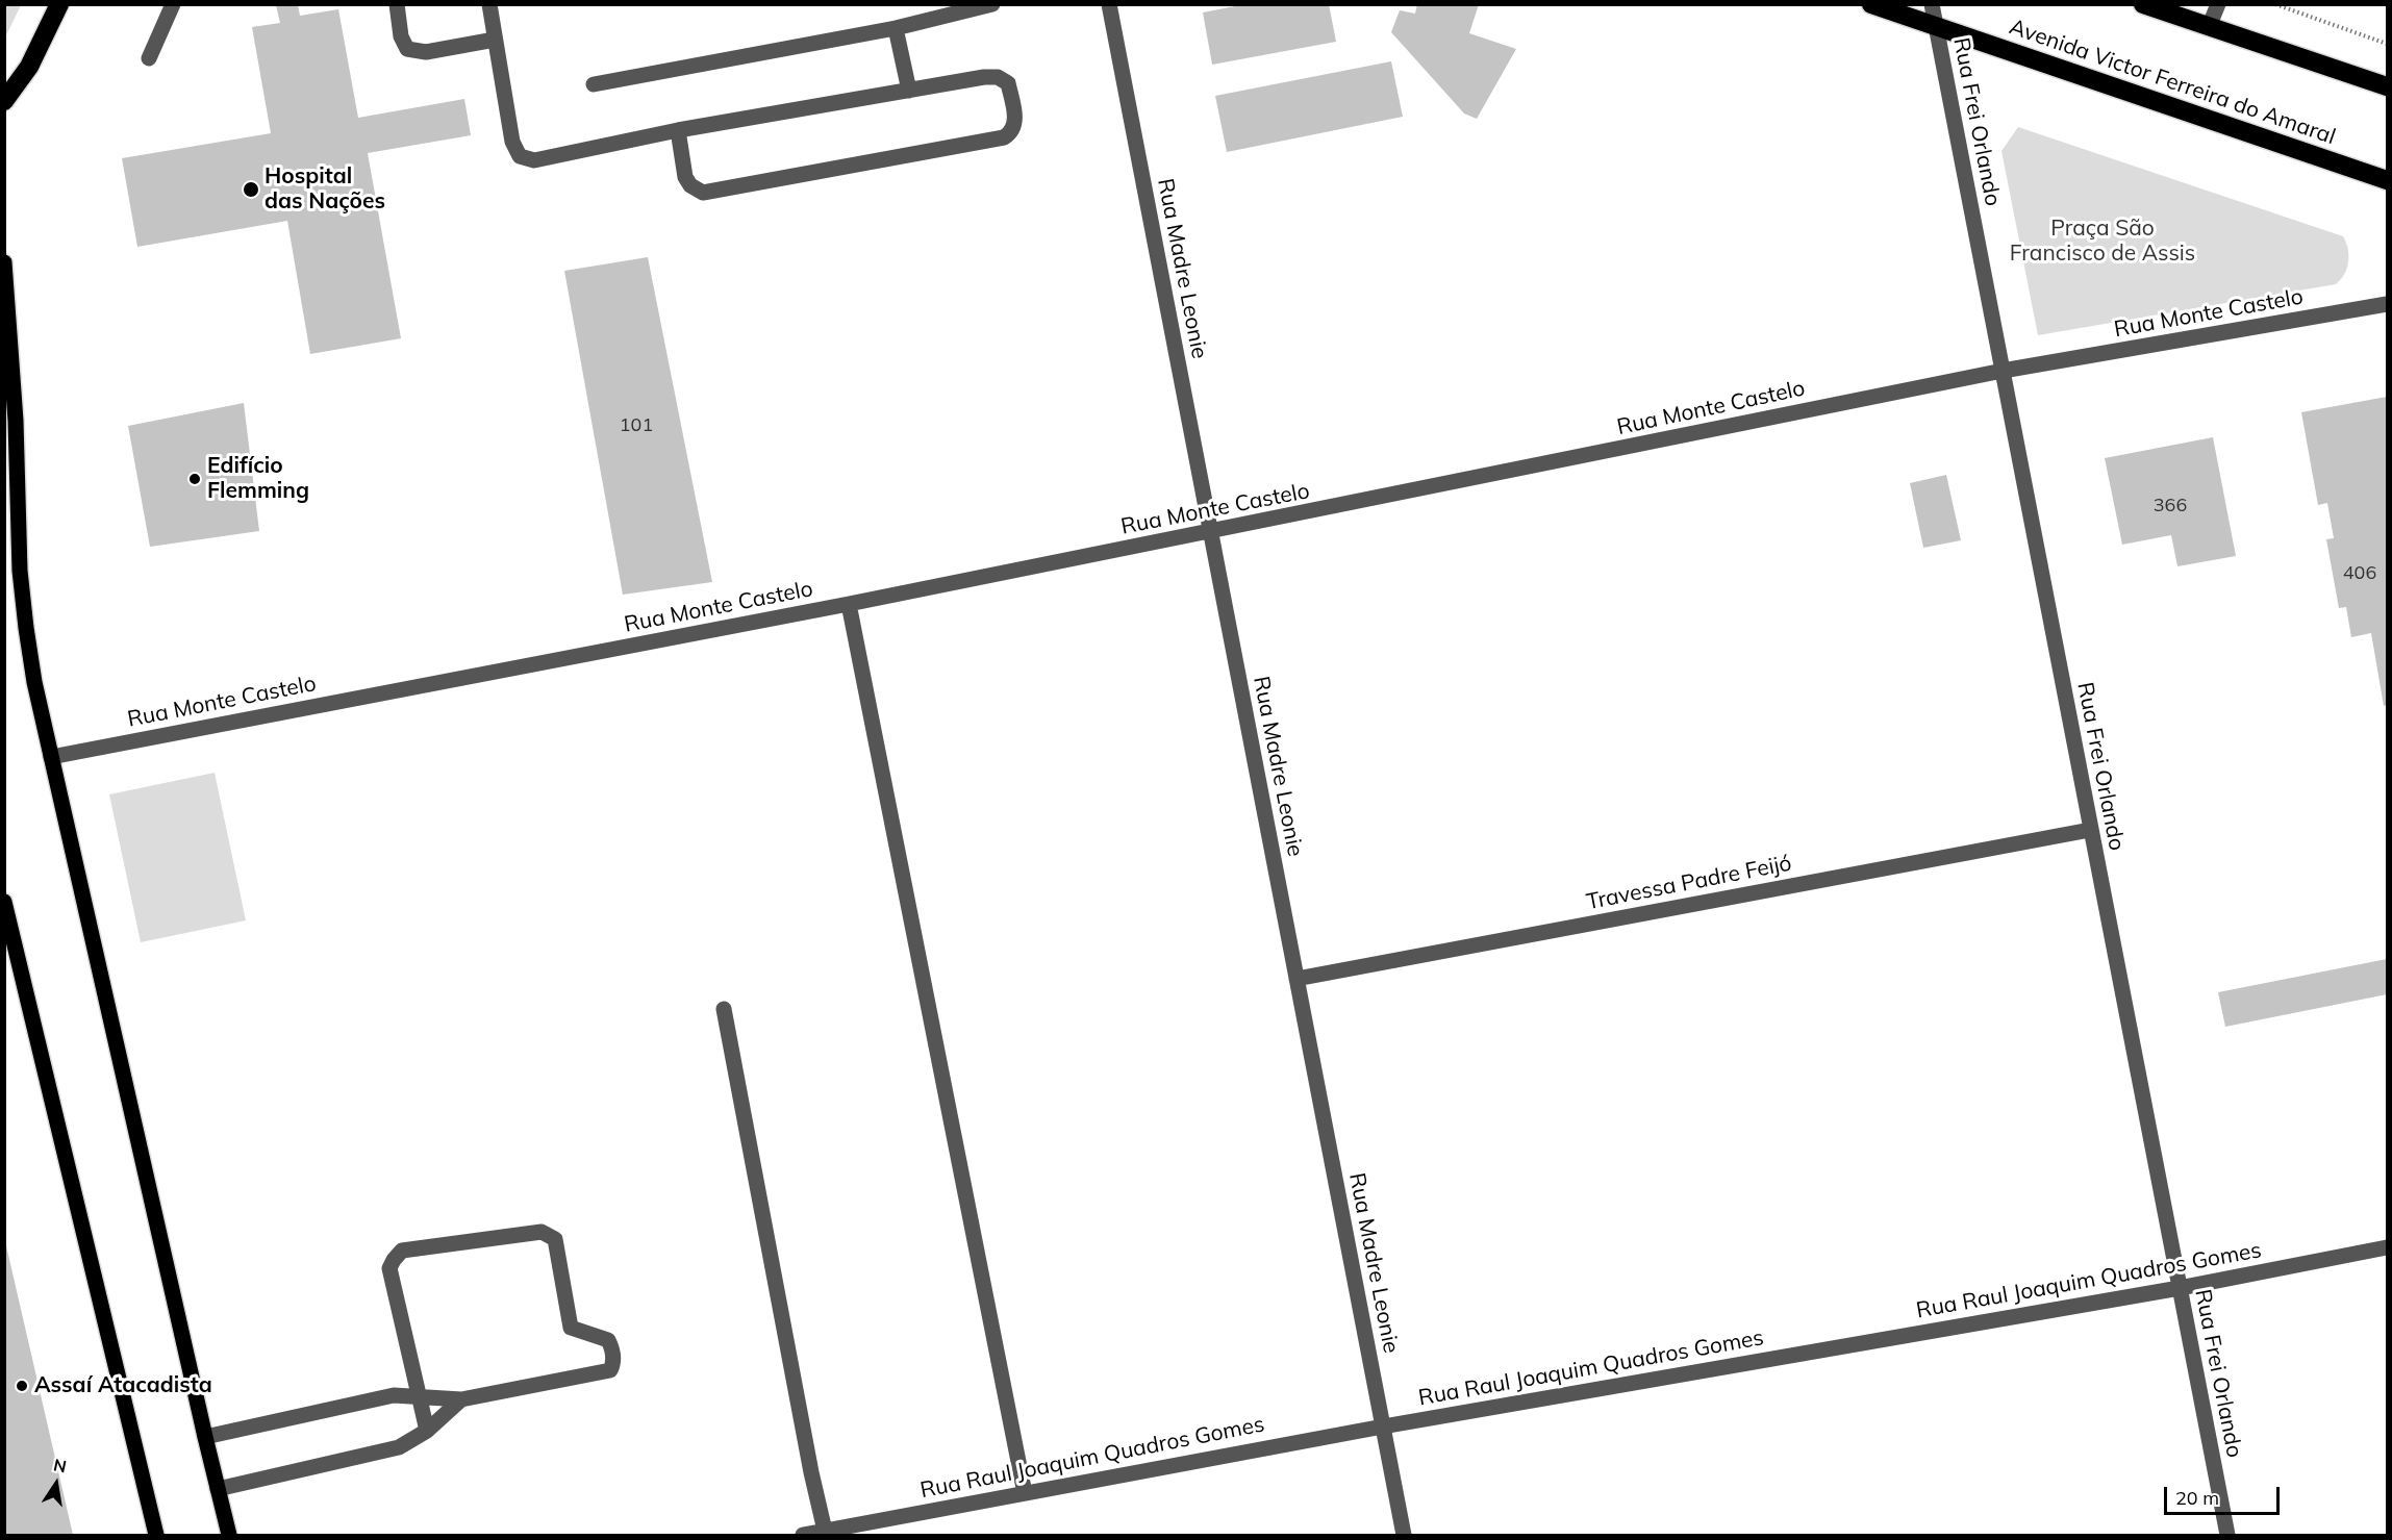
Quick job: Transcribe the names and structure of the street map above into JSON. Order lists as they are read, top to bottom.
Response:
{
  "streets": {
    "highway": ["Avenida Victor Ferreira do Amaral"],
    "street": [
      "Rua Frei Orlando",
      "Rua Madre Leonie",
      "Rua Monte Castelo",
      "Travessa Padre Feijó",
      "Rua Raul Joaquim Quadros Gomes"
    ]
  },
  "crossings": [
    ["Avenida Victor Ferreira do Amaral", "Rua Frei Orlando"],
    ["Rua Frei Orlando", "Rua Monte Castelo"],
    ["Rua Frei Orlando", "Travessa Padre Feijó"],
    ["Rua Frei Orlando", "Rua Raul Joaquim Quadros Gomes"],
    ["Rua Madre Leonie", "Rua Monte Castelo"],
    ["Rua Madre Leonie", "Travessa Padre Feijó"],
    ["Rua Madre Leonie", "Rua Raul Joaquim Quadros Gomes"]
  ],
  "parks": ["Praça São Francisco de Assis"],
  "places": ["Hospital das Nações", "Edifício Flemming", "Assaí Atacadista"],
  "house_numbers": ["101", "366", "406"],
  "scale_bar": "20 m",
  "north": "top"
}
